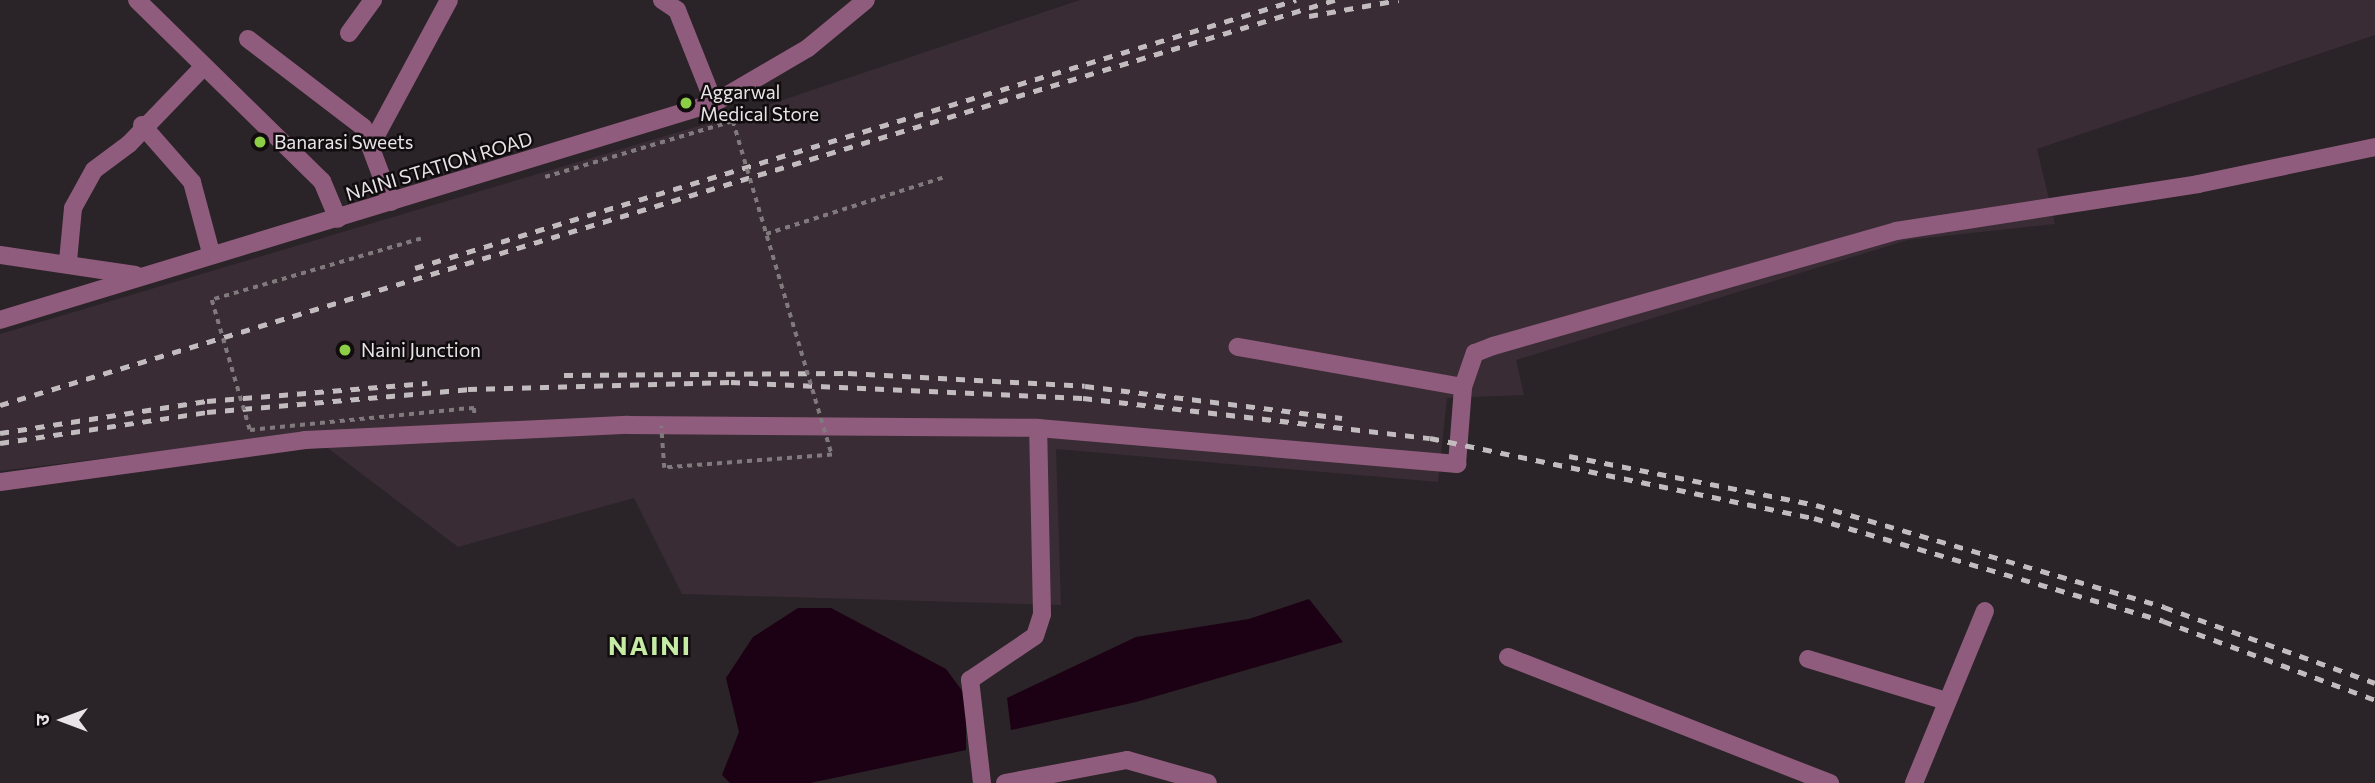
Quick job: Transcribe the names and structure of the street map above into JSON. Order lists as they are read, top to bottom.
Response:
{
  "streets": {
    "street": ["NAINI STATION ROAD"]
  },
  "districts": ["NAINI"],
  "places": ["Aggarwal Medical Store", "Banarasi Sweets", "Naini Junction"],
  "north": "left"
}
